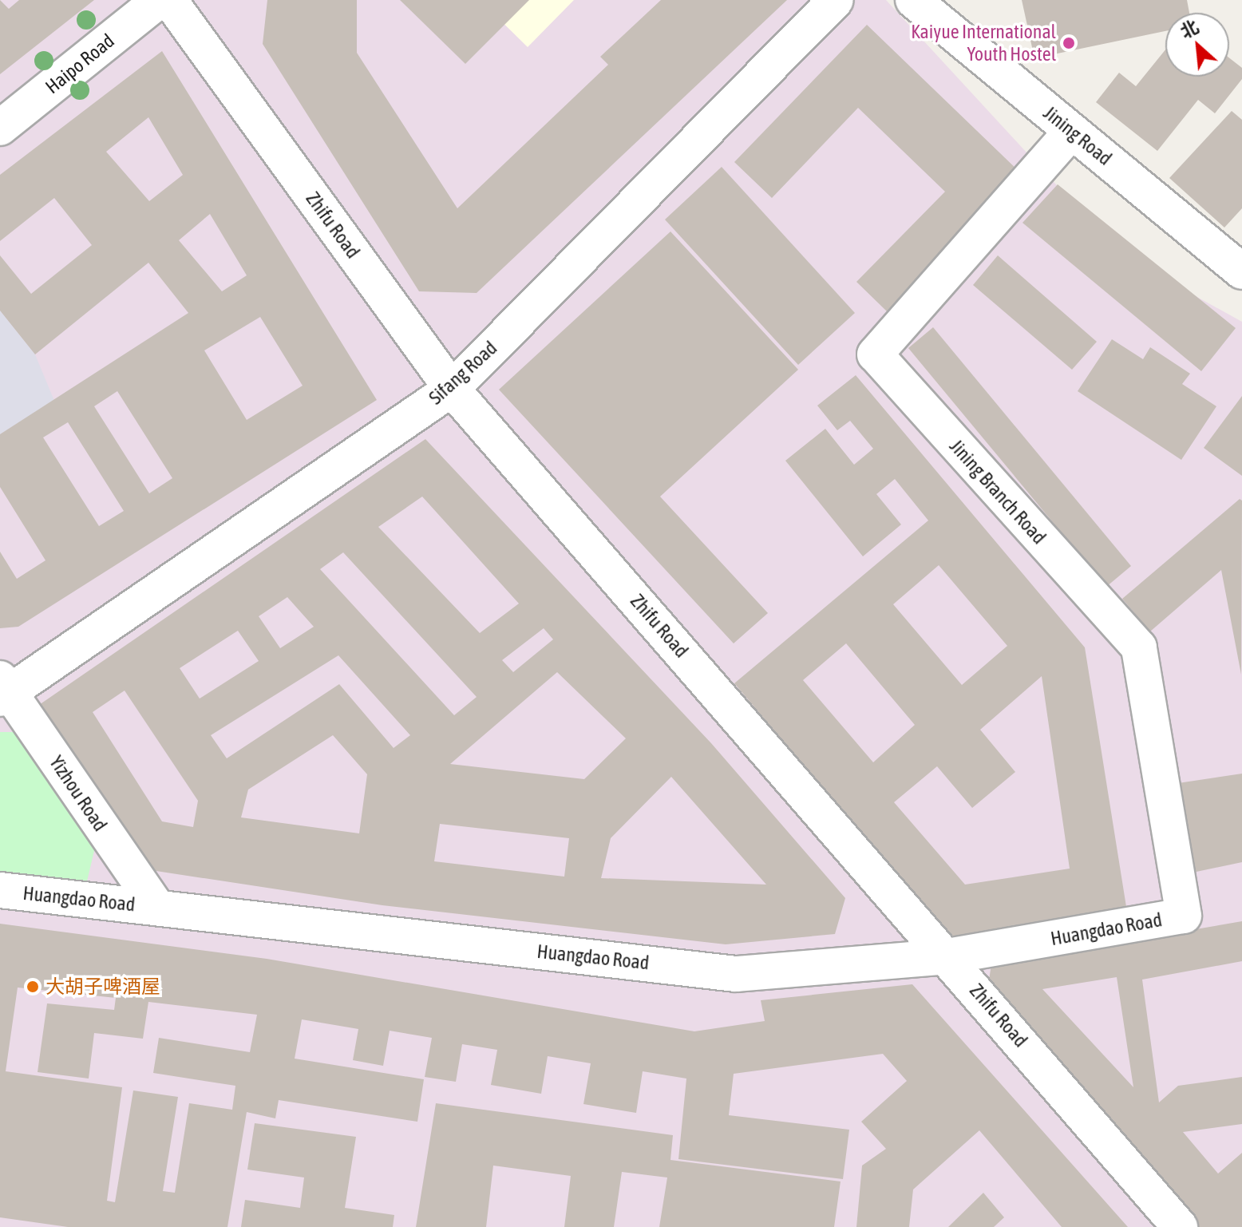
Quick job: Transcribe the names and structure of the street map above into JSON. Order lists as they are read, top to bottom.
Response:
{
  "streets": {
    "street": [
      "Haipo Road",
      "Jining Road",
      "Zhifu Road",
      "Sifang Road",
      "Jining Branch Road",
      "Yizhou Road",
      "Huangdao Road"
    ]
  },
  "crossings": [
    ["Jining Road", "Jining Branch Road"],
    ["Zhifu Road", "Sifang Road"],
    ["Zhifu Road", "Huangdao Road"],
    ["Sifang Road", "Yizhou Road"],
    ["Jining Branch Road", "Huangdao Road"],
    ["Yizhou Road", "Huangdao Road"]
  ],
  "places": ["Kaiyue International Youth Hostel", "大胡子啤酒屋"],
  "north": "top left"
}
